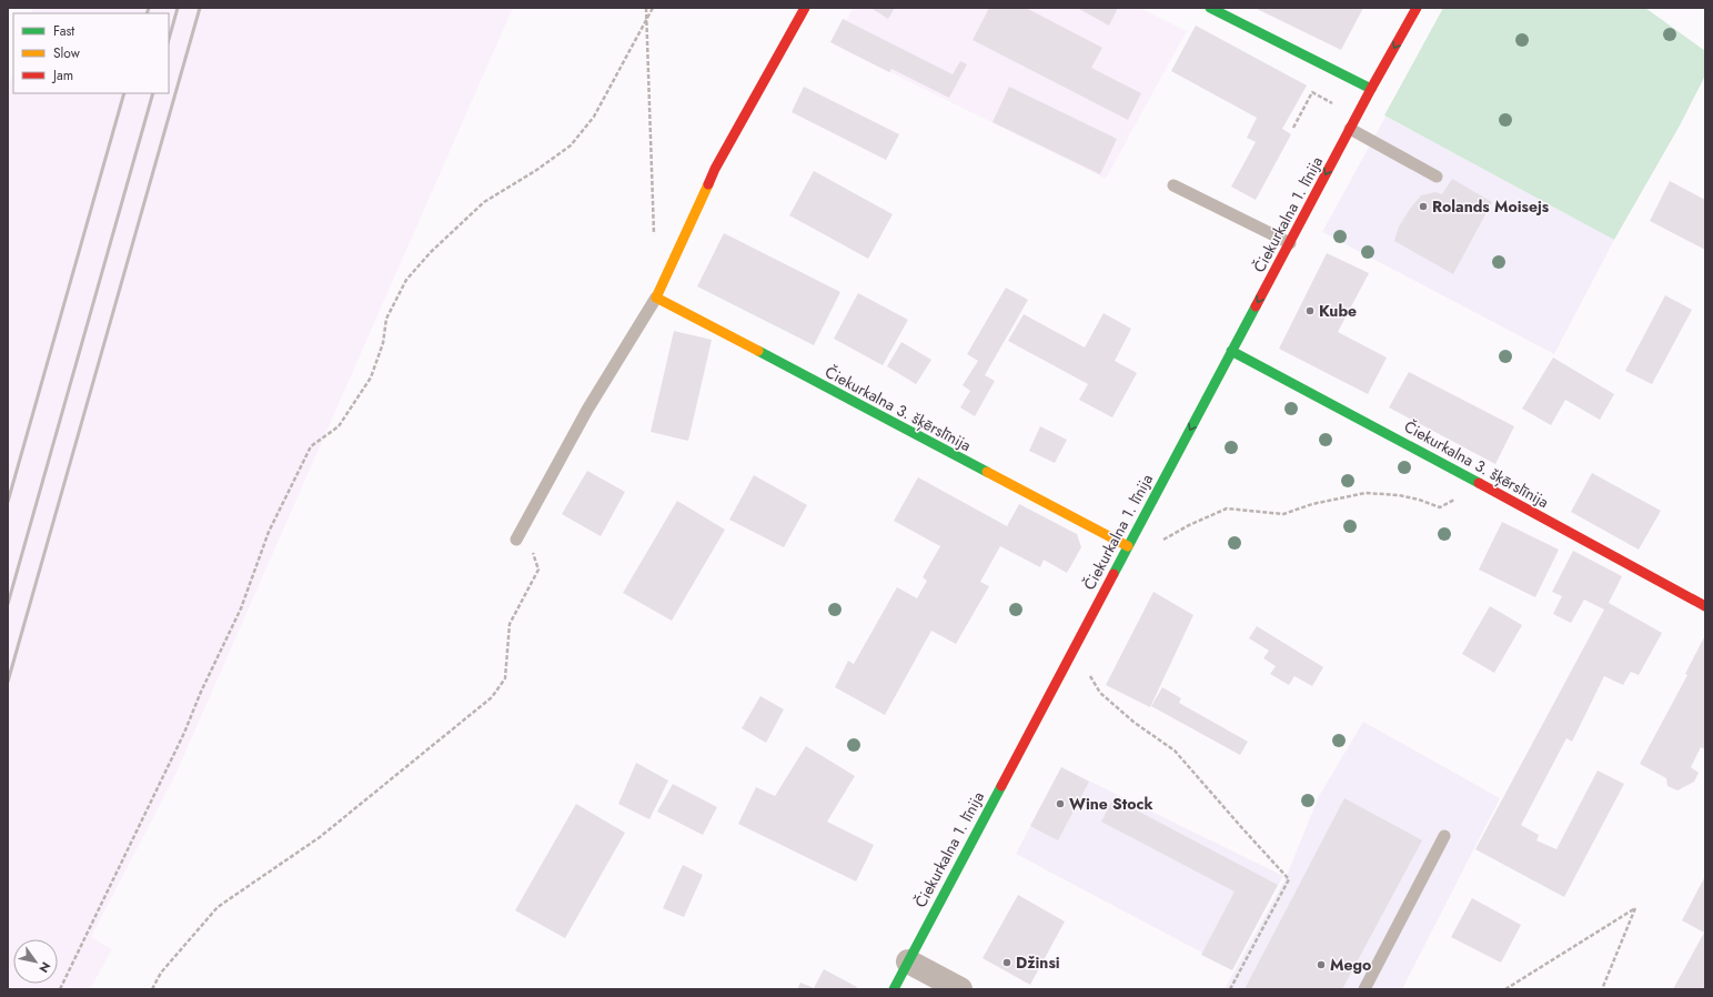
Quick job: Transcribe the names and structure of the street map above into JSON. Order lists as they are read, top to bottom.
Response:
{
  "streets": {
    "street": ["Čiekurkalna 1. līnija", "Čiekurkalna 3. šķērslīnija"]
  },
  "crossings": [
    ["Čiekurkalna 1. līnija", "Čiekurkalna 3. šķērslīnija"]
  ],
  "one_way": ["Čiekurkalna 1. līnija"],
  "places": [
    "Rolands Moisejs",
    "Kube",
    "Wine Stock",
    "Džinsi",
    "Mego"
  ],
  "legend": ["Fast", "Slow", "Jam"],
  "north": "bottom right"
}
